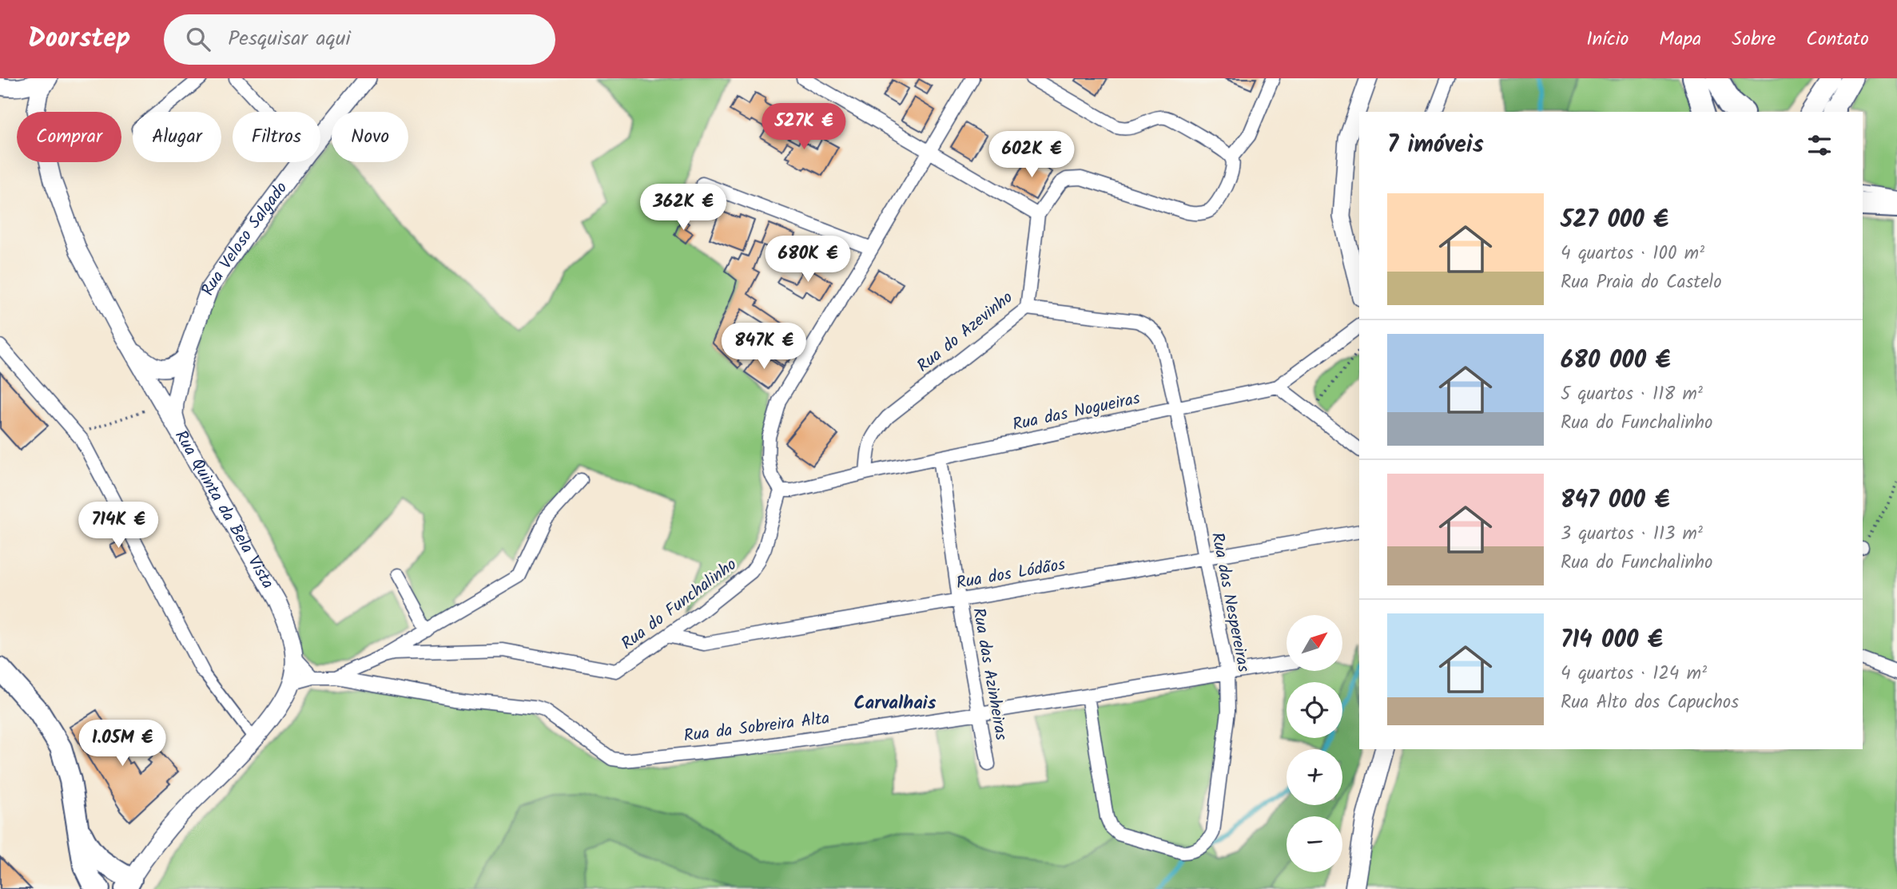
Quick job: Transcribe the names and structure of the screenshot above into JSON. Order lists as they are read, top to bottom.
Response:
{
  "streets": {
    "street": [
      "Rua Veloso Salgado",
      "Rua do Azevinho",
      "Rua das Nogueiras",
      "Rua Quinta da Bela Vista",
      "Rua dos Lódãos",
      "Rua das Nespereiras",
      "Rua do Funchalinho",
      "Rua das Azinheiras",
      "Rua da Sobreira Alta"
    ]
  },
  "crossings": [
    ["Rua Veloso Salgado", "Rua Quinta da Bela Vista"],
    ["Rua do Azevinho", "Rua das Nogueiras"],
    ["Rua do Azevinho", "Rua das Nespereiras"],
    ["Rua das Nogueiras", "Rua das Nespereiras"],
    ["Rua das Nogueiras", "Rua do Funchalinho"],
    ["Rua das Nogueiras", "Rua das Azinheiras"],
    ["Rua Quinta da Bela Vista", "Rua do Funchalinho"],
    ["Rua dos Lódãos", "Rua das Nespereiras"],
    ["Rua dos Lódãos", "Rua do Funchalinho"],
    ["Rua dos Lódãos", "Rua das Azinheiras"],
    ["Rua das Nespereiras", "Rua da Sobreira Alta"],
    ["Rua do Funchalinho", "Rua da Sobreira Alta"],
    ["Rua das Azinheiras", "Rua da Sobreira Alta"]
  ],
  "districts": ["Carvalhais"],
  "north": "top right",
  "page": {
    "header": "Doorstep",
    "search": "Pesquisar aqui",
    "nav": [
      "Início",
      "Mapa",
      "Sobre",
      "Contato"
    ],
    "price": [
      "527K €",
      "602K €",
      "362K €",
      "680K €",
      "847K €",
      "714K €",
      "1.05M €"
    ],
    "chip": [
      "Comprar",
      "Alugar",
      "Filtros",
      "Novo"
    ],
    "heading": "7 imóveis",
    "list": [
      {
        "name": "527 000 €",
        "note": "4 quartos · 100 m² · Rua Praia do Castelo"
      },
      {
        "name": "680 000 €",
        "note": "5 quartos · 118 m² · Rua do Funchalinho"
      },
      {
        "name": "847 000 €",
        "note": "3 quartos · 113 m² · Rua do Funchalinho"
      },
      {
        "name": "714 000 €",
        "note": "4 quartos · 124 m² · Rua Alto dos Capuchos"
      }
    ],
    "map_buttons": ["+", "−"]
  }
}
